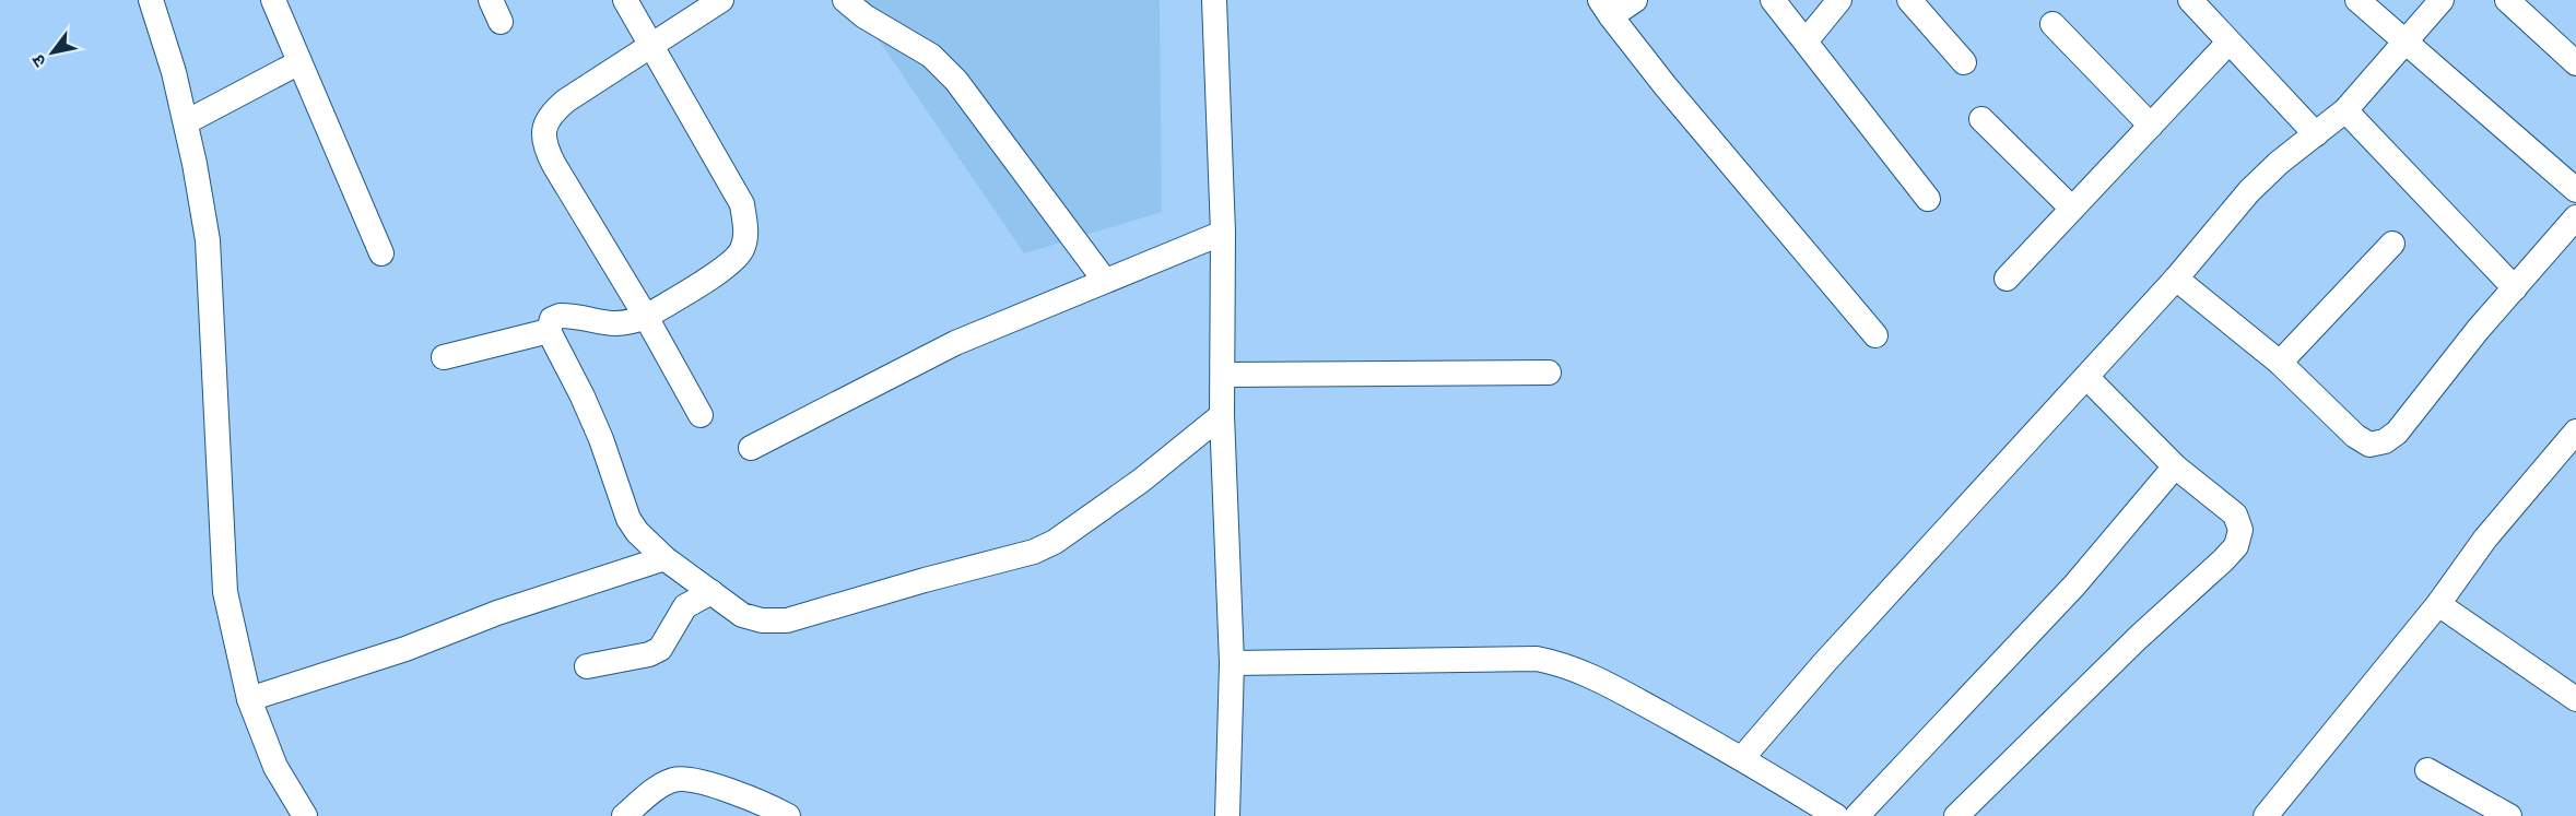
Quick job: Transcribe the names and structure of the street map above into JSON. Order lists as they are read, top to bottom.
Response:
{
  "north": "bottom left"
}
